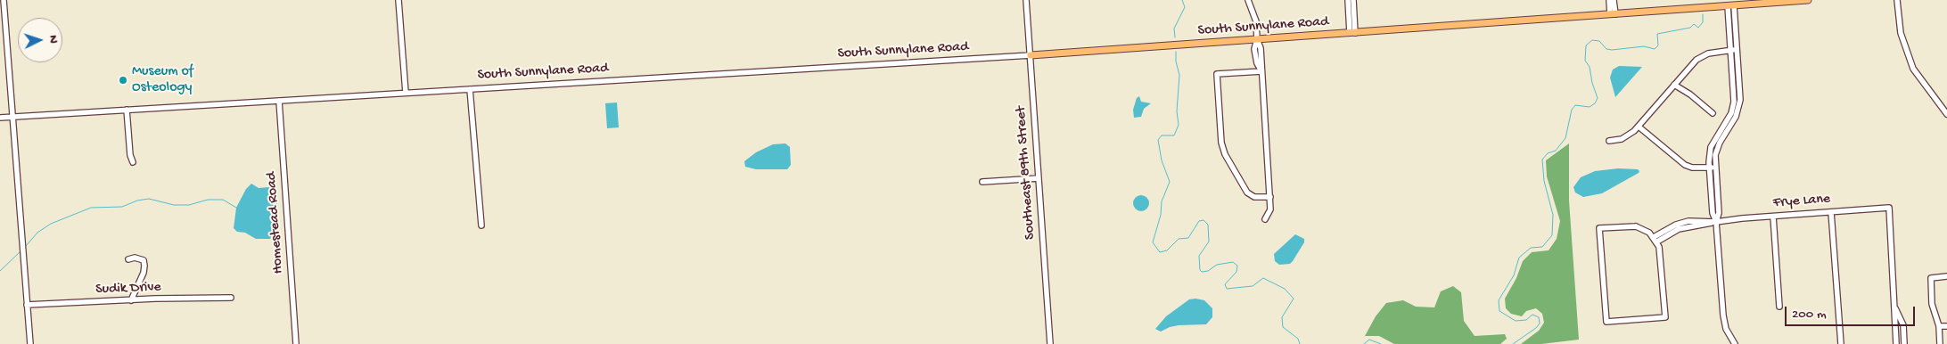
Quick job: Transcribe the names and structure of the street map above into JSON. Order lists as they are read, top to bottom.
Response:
{
  "streets": {
    "main road": ["South Sunnylane Road"],
    "street": [
      "Southeast 89th Street",
      "Frye Lane",
      "Homestead Road",
      "Sudik Drive"
    ]
  },
  "crossings": [
    ["South Sunnylane Road", "Southeast 89th Street"],
    ["South Sunnylane Road", "Homestead Road"]
  ],
  "places": ["Museum of Osteology"],
  "scale_bar": "200 m",
  "north": "right"
}
